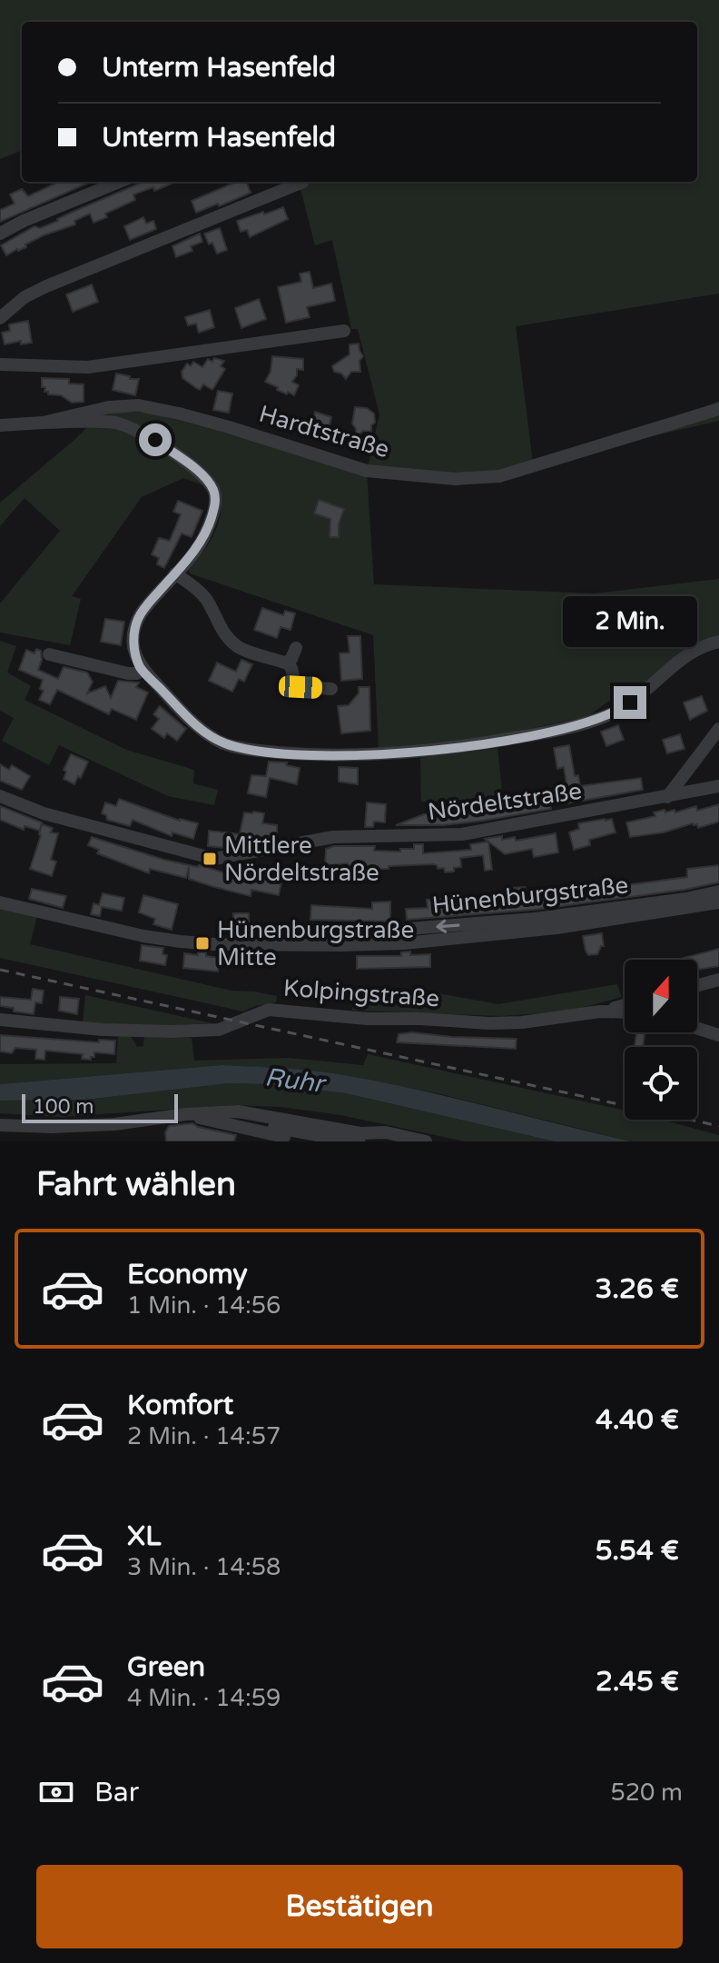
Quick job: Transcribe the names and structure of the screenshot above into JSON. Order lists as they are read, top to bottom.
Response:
{
  "streets": {
    "street": [
      "Hardtstraße",
      "Nördeltstraße",
      "Hünenburgstraße",
      "Kolpingstraße"
    ]
  },
  "water": ["Ruhr"],
  "places": {
    "transit": ["Mittlere Nördeltstraße", "Hünenburgstraße Mitte"]
  },
  "scale_bar": "100 m",
  "north": "top",
  "page": {
    "banner": ["Unterm Hasenfeld", "Unterm Hasenfeld"],
    "bubble": "2 Min.",
    "scale": "100 m",
    "heading": "Fahrt wählen",
    "list": [
      {
        "name": "Economy",
        "note": "1 Min. · 14:56",
        "value": "3.26 €"
      },
      {
        "name": "Komfort",
        "note": "2 Min. · 14:57",
        "value": "4.40 €"
      },
      {
        "name": "XL",
        "note": "3 Min. · 14:58",
        "value": "5.54 €"
      },
      {
        "name": "Green",
        "note": "4 Min. · 14:59",
        "value": "2.45 €"
      }
    ],
    "pay": ["Bar", "520 m"],
    "buttons": "Bestätigen"
  }
}
